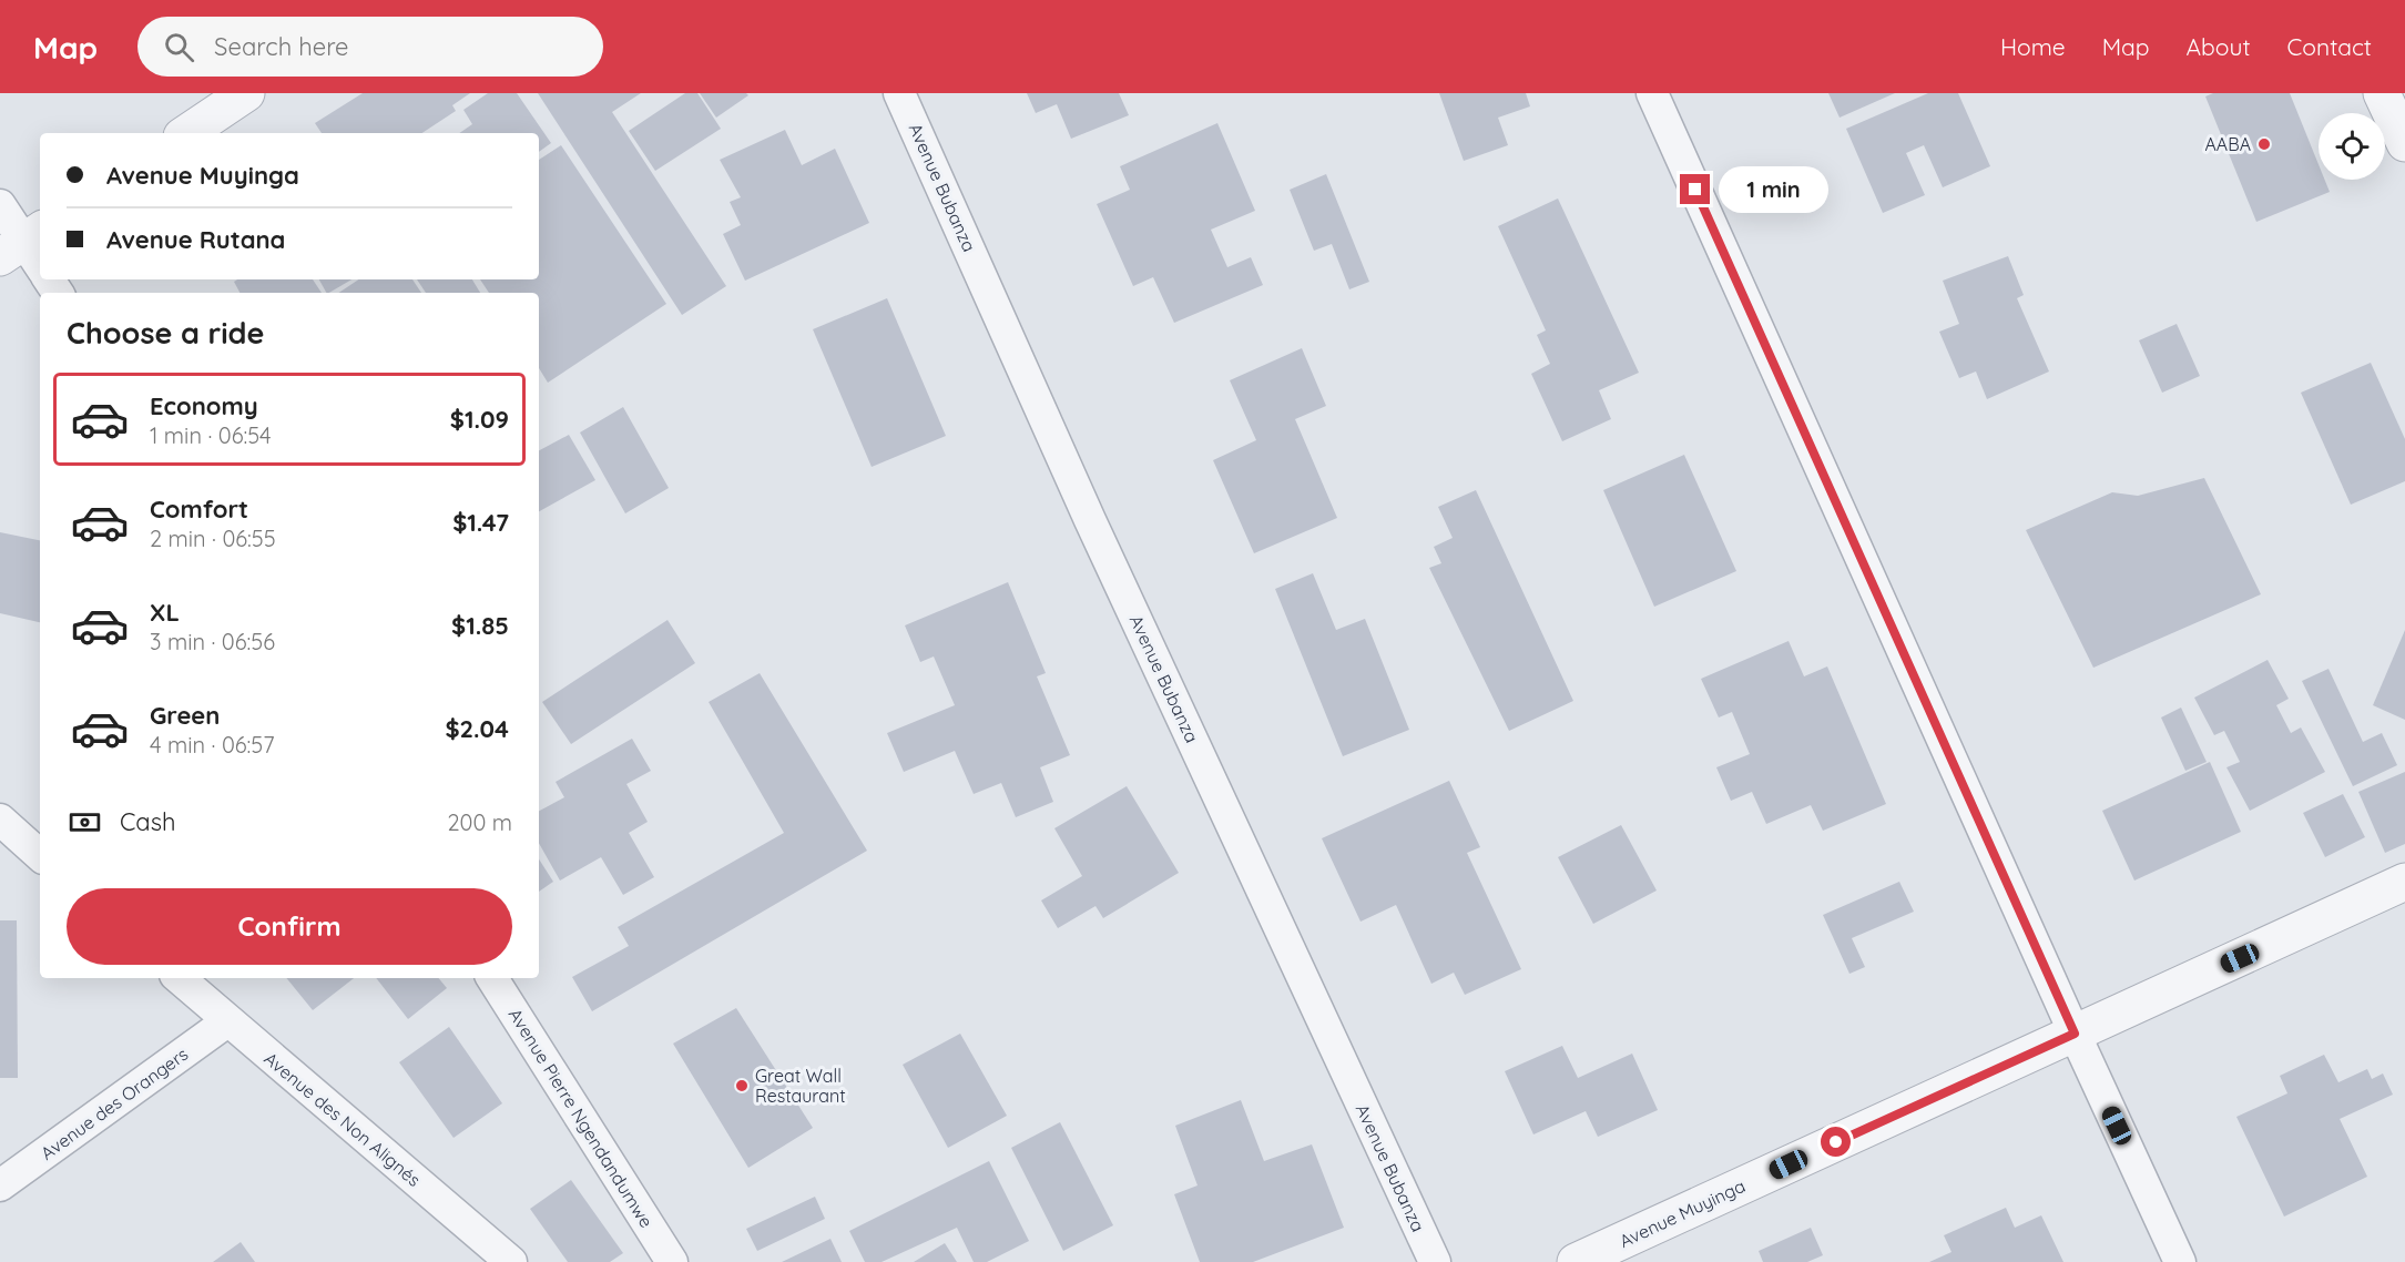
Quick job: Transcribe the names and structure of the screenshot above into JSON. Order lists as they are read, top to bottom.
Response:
{
  "streets": {
    "street": [
      "Avenue Bubanza",
      "Avenue des Orangers",
      "Avenue Pierre Ngendandumwe",
      "Avenue des Non Alignés",
      "Avenue Muyinga"
    ]
  },
  "crossings": [
    ["Avenue des Orangers", "Avenue des Non Alignés"]
  ],
  "places": ["AABA", "Great Wall Restaurant"],
  "page": {
    "header": "Map",
    "search": "Search here",
    "nav": [
      "Home",
      "Map",
      "About",
      "Contact"
    ],
    "banner": ["Avenue Muyinga", "Avenue Rutana"],
    "bubble": "1 min",
    "heading": "Choose a ride",
    "list": [
      {
        "name": "Economy",
        "note": "1 min · 06:54",
        "value": "$1.09"
      },
      {
        "name": "Comfort",
        "note": "2 min · 06:55",
        "value": "$1.47"
      },
      {
        "name": "XL",
        "note": "3 min · 06:56",
        "value": "$1.85"
      },
      {
        "name": "Green",
        "note": "4 min · 06:57",
        "value": "$2.04"
      }
    ],
    "pay": ["Cash", "200 m"],
    "buttons": "Confirm"
  }
}
